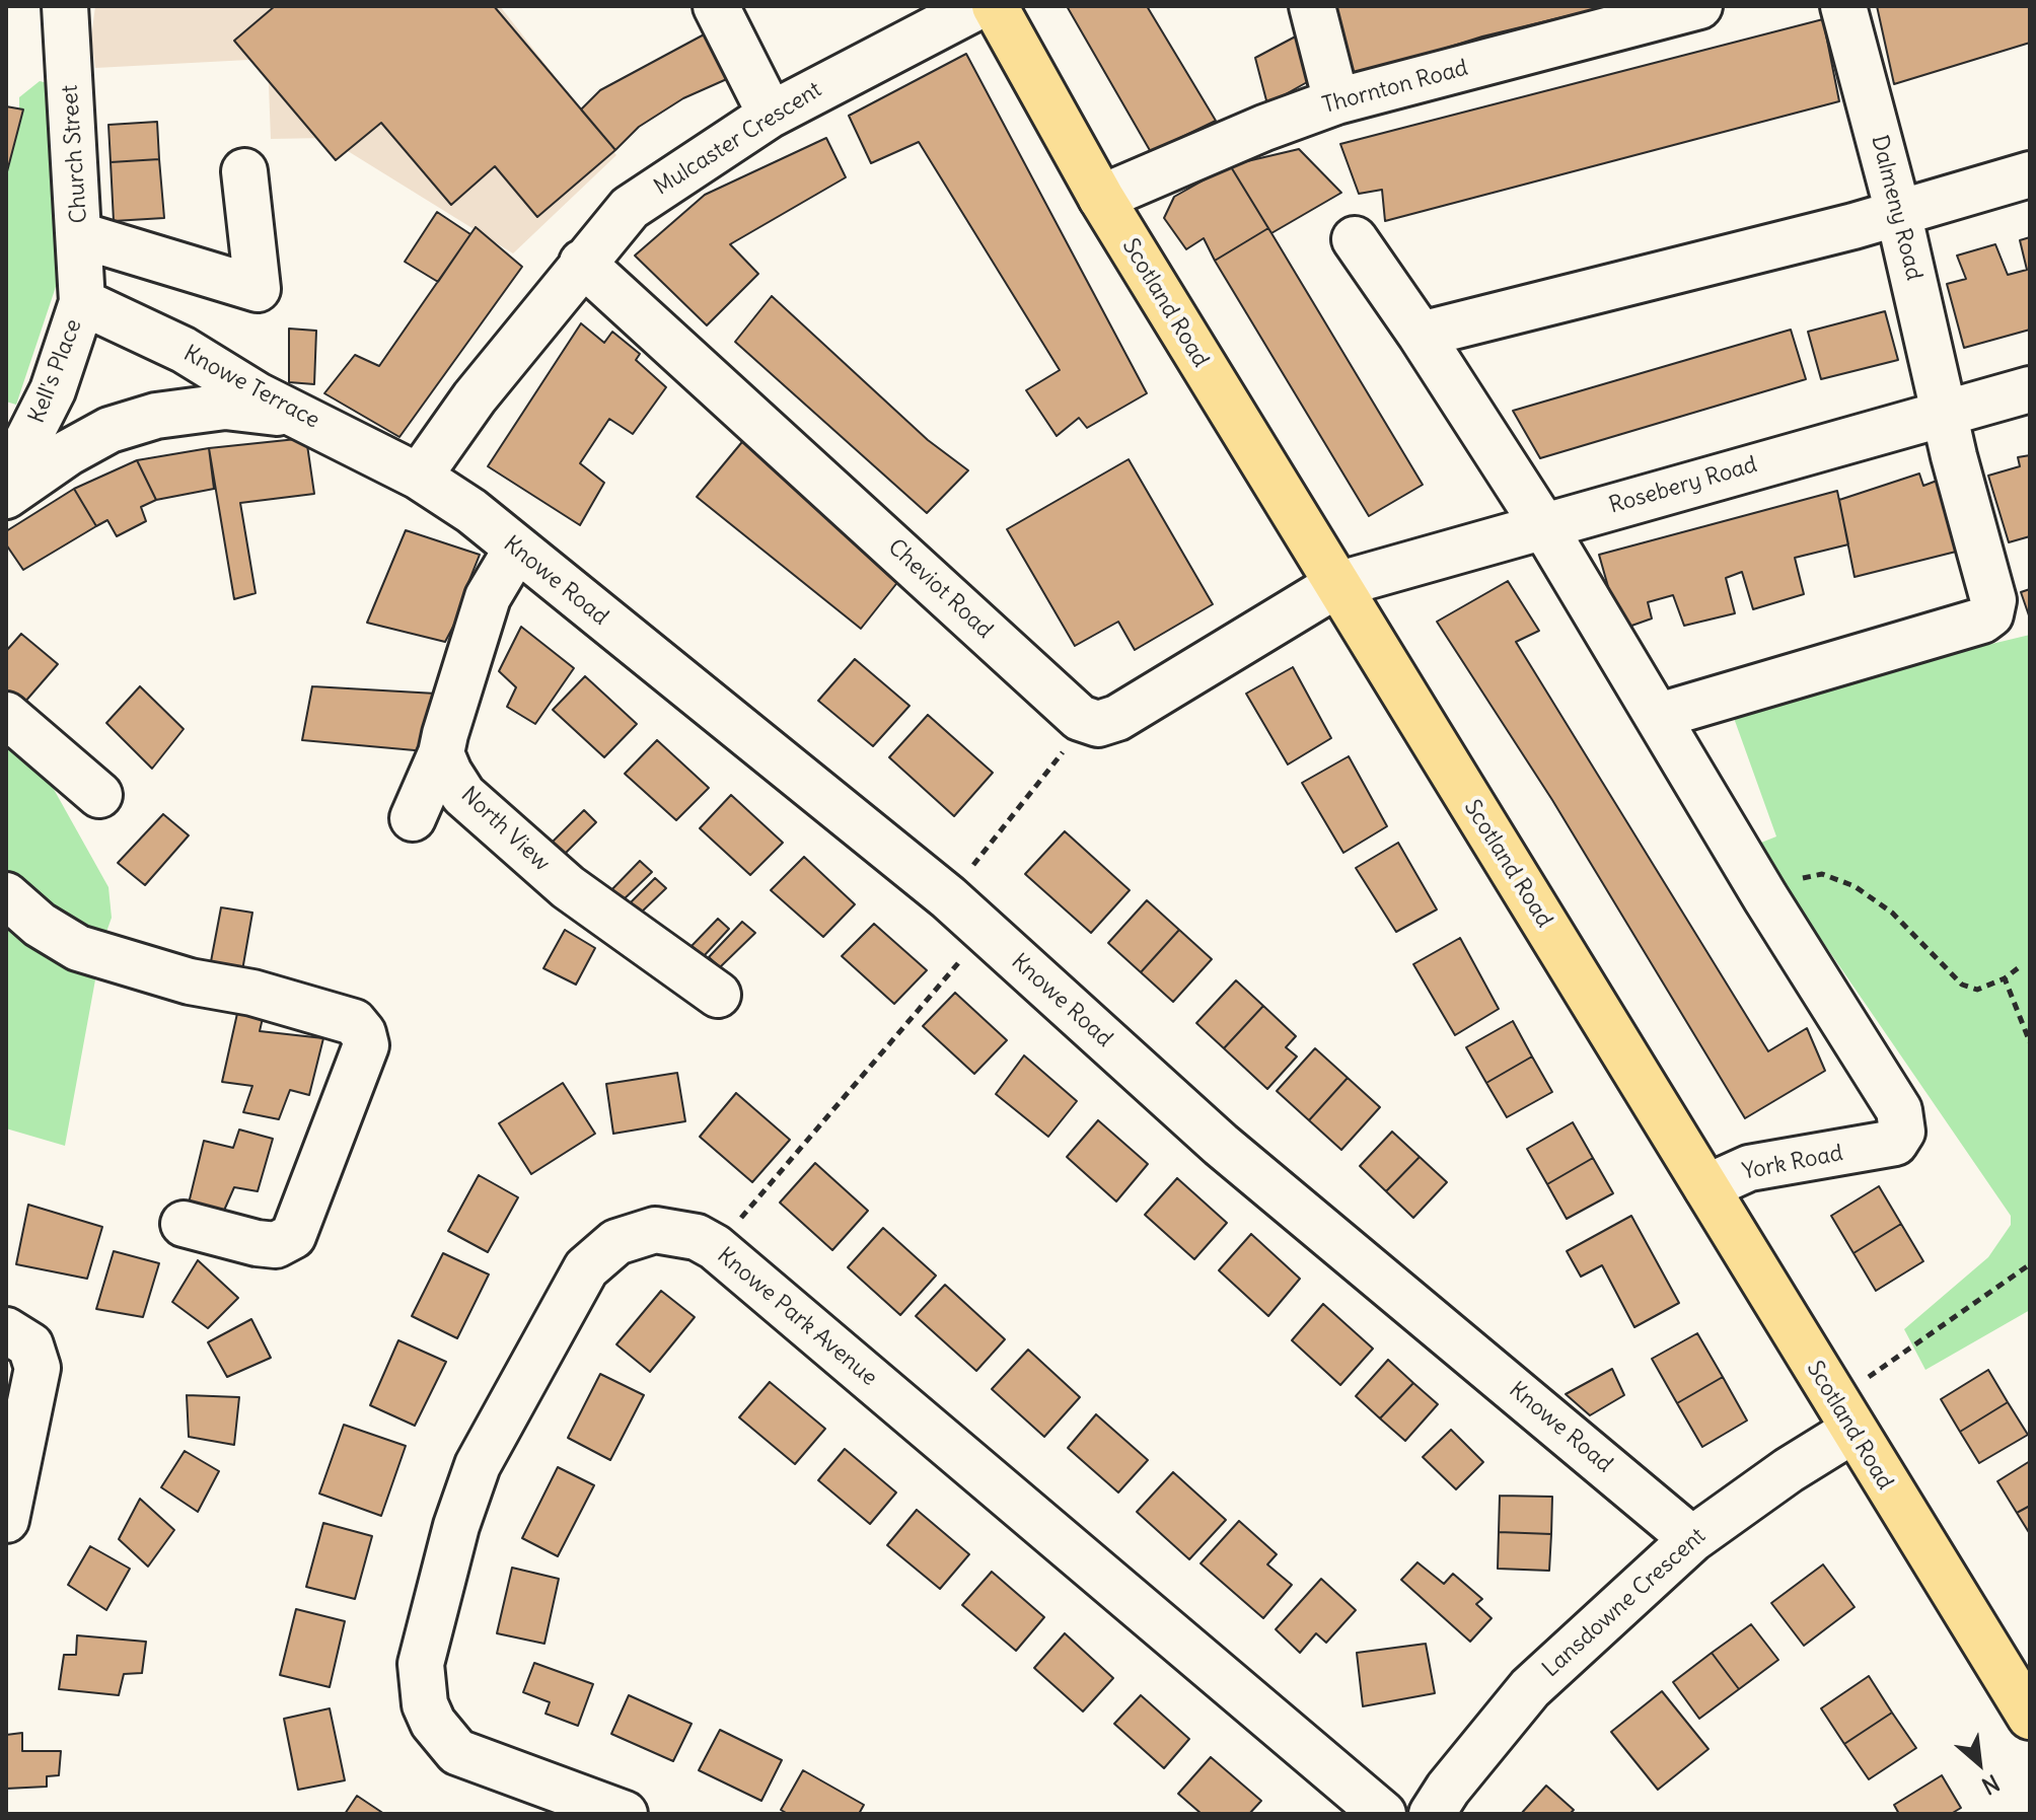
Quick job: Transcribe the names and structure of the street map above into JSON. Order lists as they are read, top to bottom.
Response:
{
  "streets": {
    "main road": ["Scotland Road"],
    "street": [
      "Thornton Road",
      "Mulcaster Crescent",
      "Church Street",
      "Dalmeny Road",
      "Kell's Place",
      "Knowe Terrace",
      "Rosebery Road",
      "Knowe Road",
      "Cheviot Road",
      "North View",
      "York Road",
      "Knowe Park Avenue",
      "Lansdowne Crescent"
    ]
  },
  "crossings": [
    ["Thornton Road", "Scotland Road"],
    ["Mulcaster Crescent", "Knowe Terrace"],
    ["Mulcaster Crescent", "Knowe Road"],
    ["Mulcaster Crescent", "Cheviot Road"],
    ["Church Street", "Kell's Place"],
    ["Church Street", "Knowe Terrace"],
    ["Dalmeny Road", "Rosebery Road"],
    ["Scotland Road", "Rosebery Road"],
    ["Scotland Road", "York Road"],
    ["Scotland Road", "Lansdowne Crescent"],
    ["Kell's Place", "Knowe Terrace"],
    ["Knowe Terrace", "Knowe Road"],
    ["Knowe Road", "Lansdowne Crescent"]
  ],
  "north": "bottom right"
}
